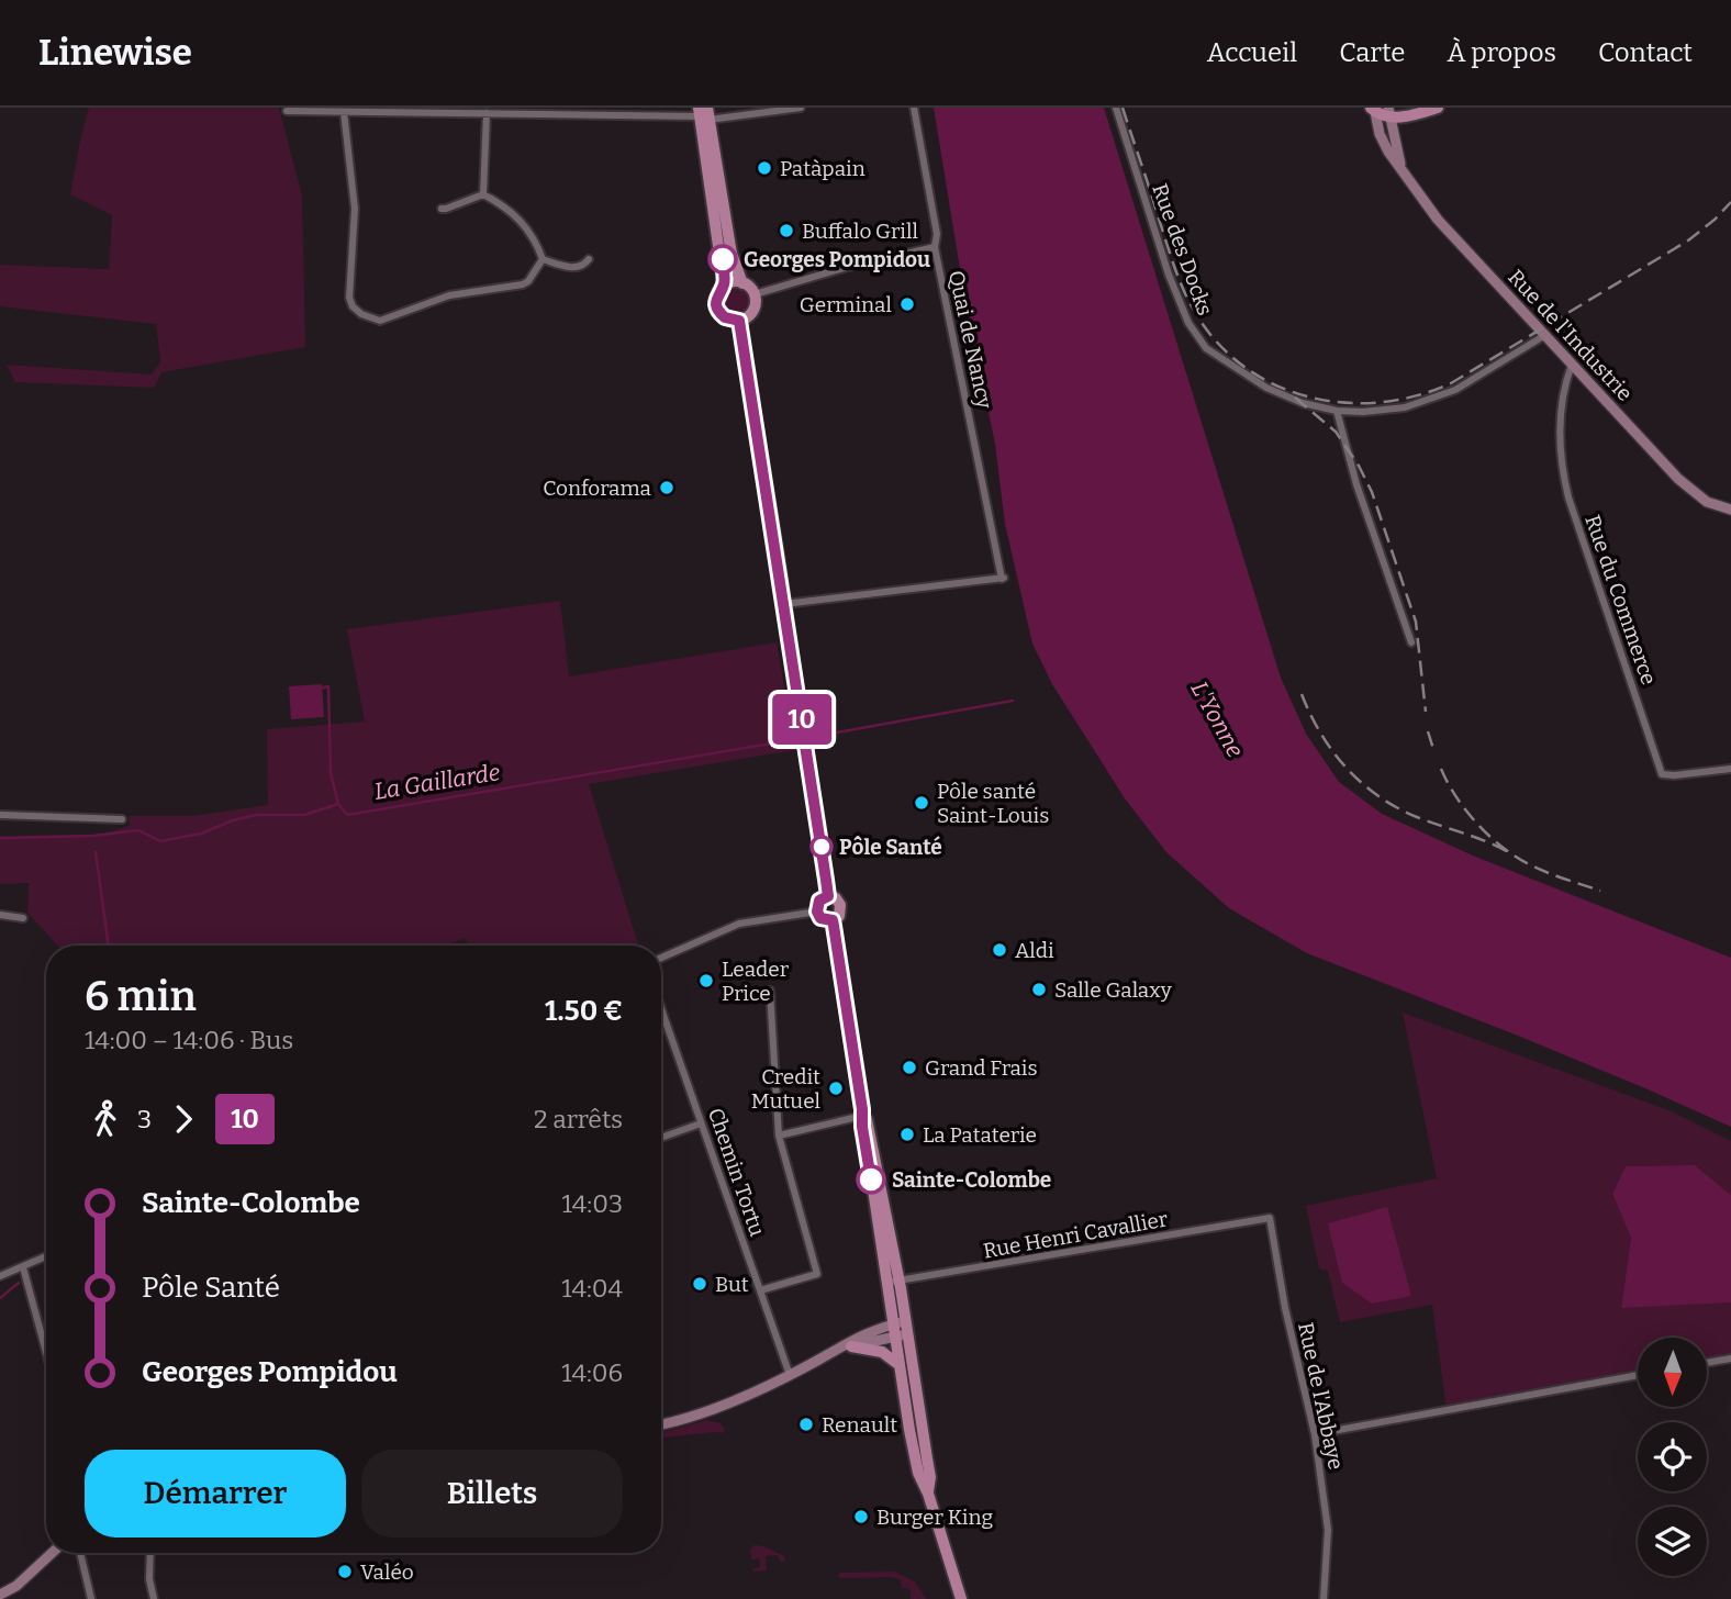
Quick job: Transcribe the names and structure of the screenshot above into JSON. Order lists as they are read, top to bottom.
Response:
{
  "streets": {
    "main road": ["Rue de l'Industrie"],
    "street": [
      "Rue des Docks",
      "Quai de Nancy",
      "Rue du Commerce",
      "Chemin Tortu",
      "Rue Henri Cavallier",
      "Rue de l'Abbaye"
    ]
  },
  "crossings": [
    ["Rue des Docks", "Rue de l'Industrie"],
    ["Rue de l'Industrie", "Rue du Commerce"],
    ["Rue Henri Cavallier", "Rue de l'Abbaye"]
  ],
  "water": ["L'Yonne", "La Gaillarde"],
  "places": [
    "Patàpain",
    "Buffalo Grill",
    "Georges Pompidou",
    "Germinal",
    "Conforama",
    "Pôle santé Saint-Louis",
    "Pôle Santé",
    "Aldi",
    "Leader Price",
    "Salle Galaxy",
    "Grand Frais",
    "Credit Mutuel",
    "La Pataterie",
    "Sainte-Colombe",
    "But",
    "Renault",
    "Burger King",
    "Valéo"
  ],
  "lines": ["bus line 10"],
  "north": "bottom",
  "page": {
    "header": "Linewise",
    "nav": [
      "Accueil",
      "Carte",
      "À propos",
      "Contact"
    ],
    "on_map": "10",
    "heading": ["6 min", "14:00 – 14:06 · Bus", "1.50 €"],
    "legs": ["3", "10", "2 arrêts"],
    "list": [
      {
        "name": "Sainte-Colombe",
        "value": "14:03"
      },
      {
        "name": "Pôle Santé",
        "value": "14:04"
      },
      {
        "name": "Georges Pompidou",
        "value": "14:06"
      }
    ],
    "buttons": ["Démarrer", "Billets"]
  }
}
